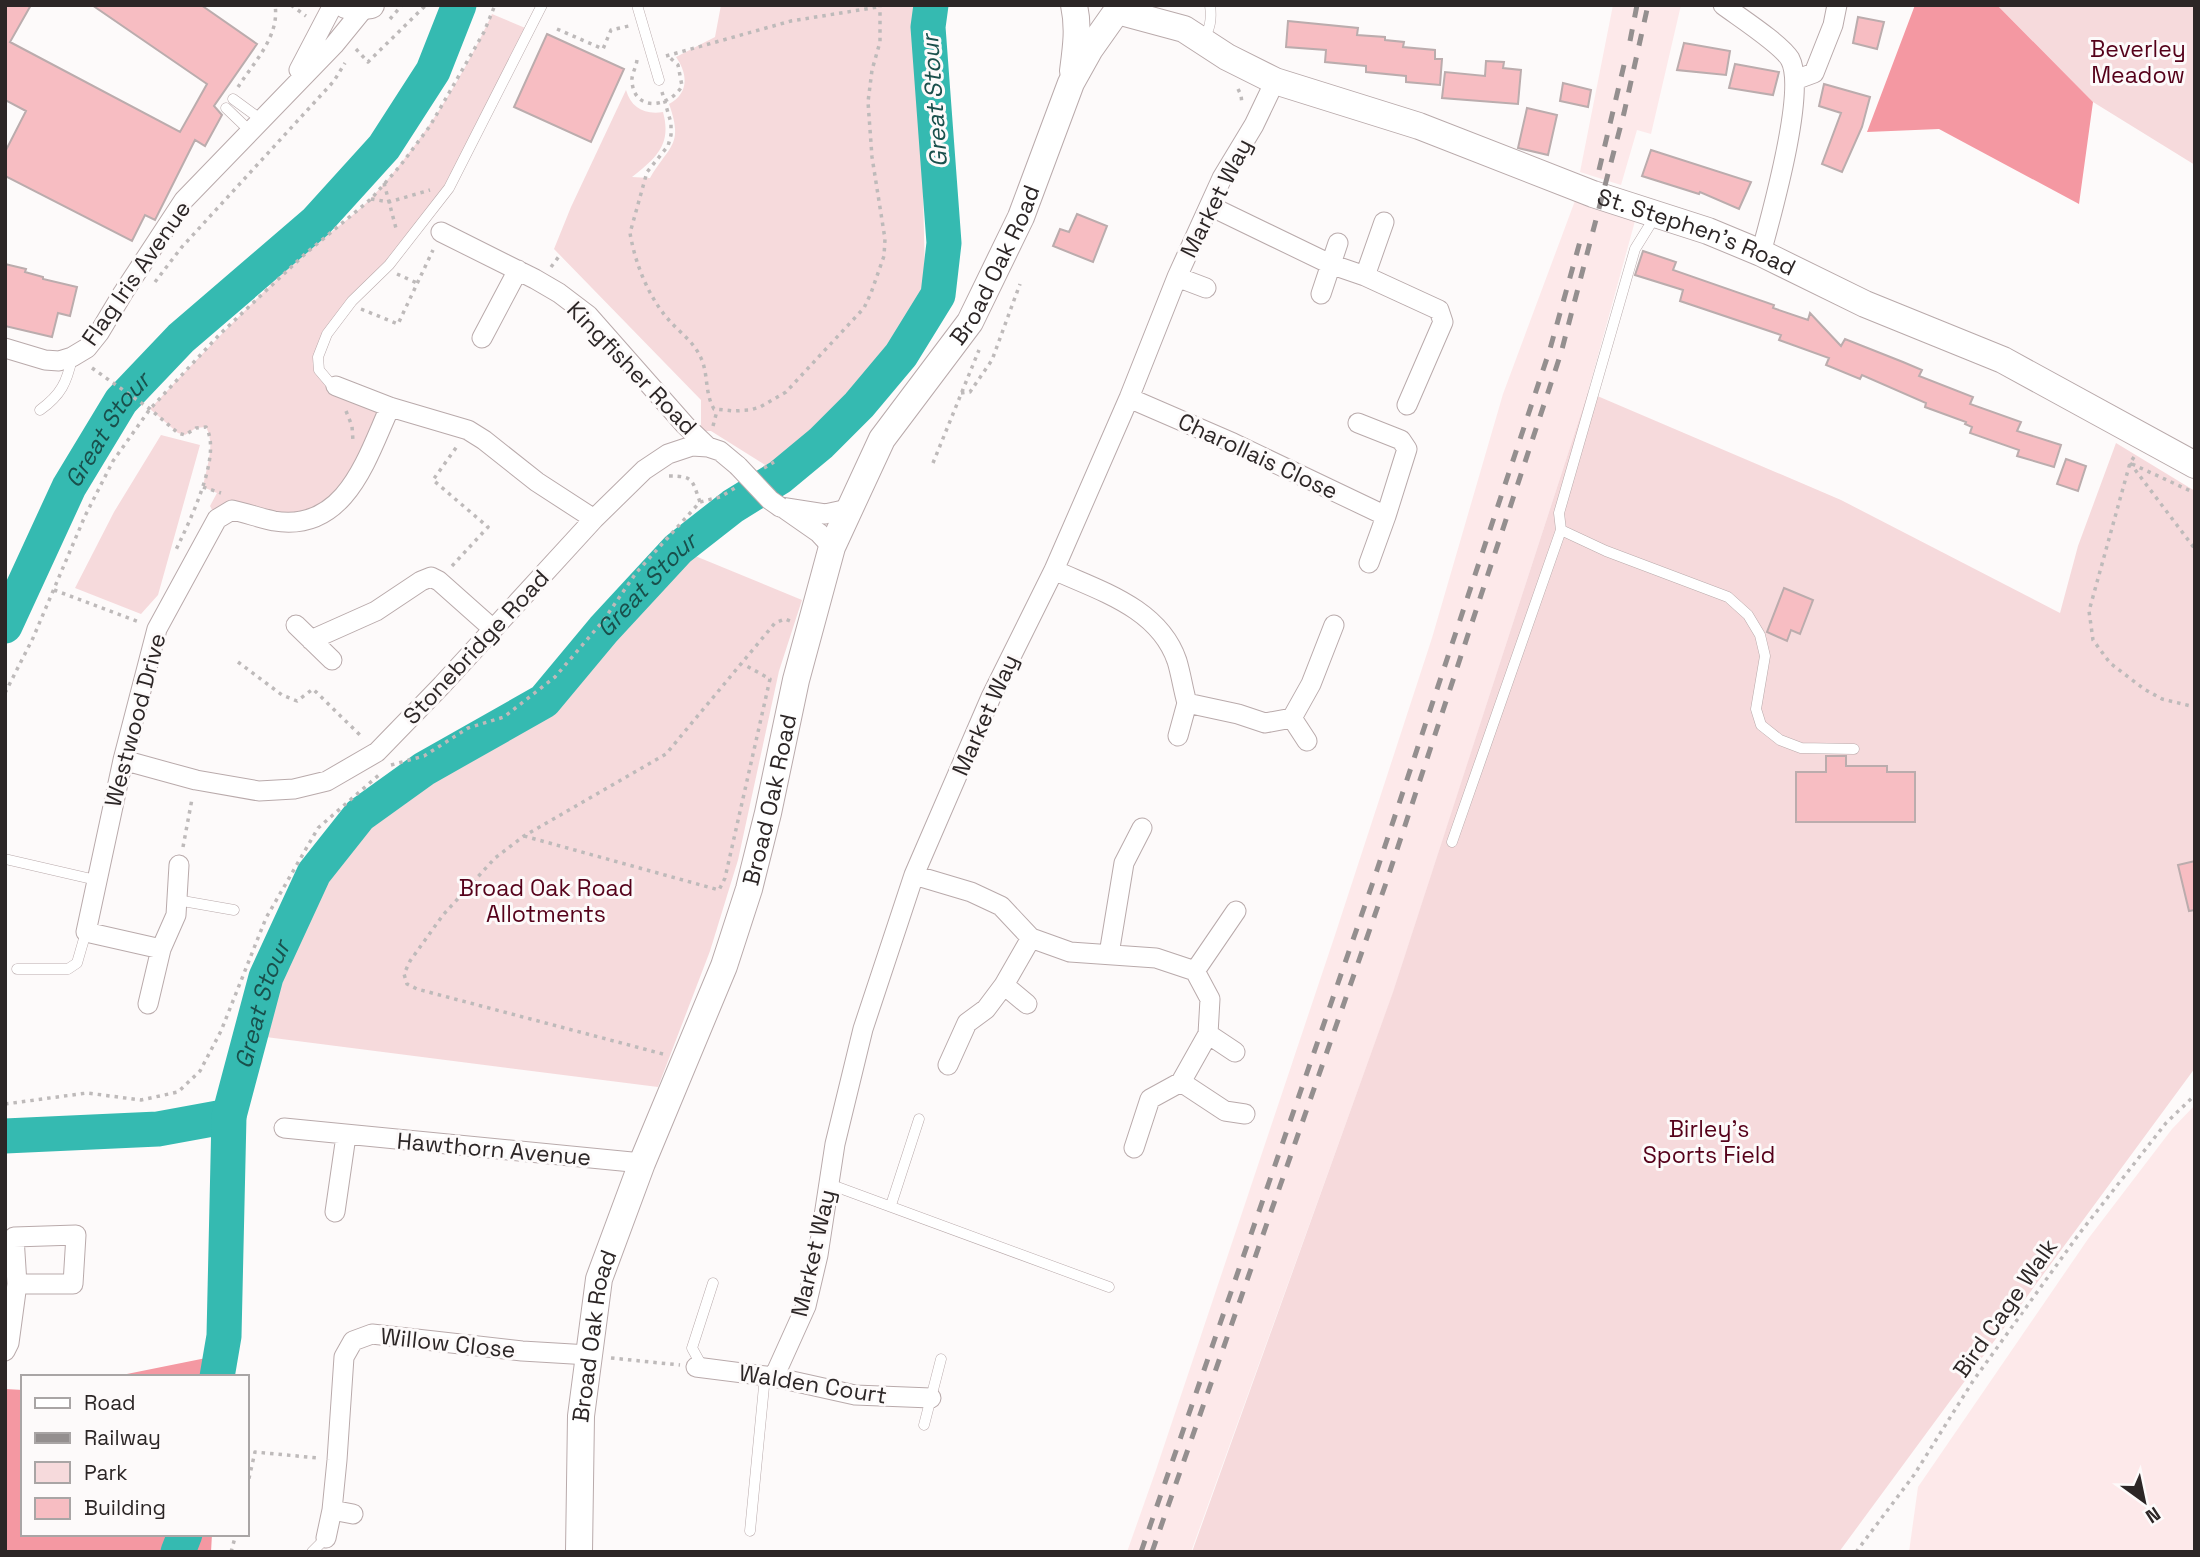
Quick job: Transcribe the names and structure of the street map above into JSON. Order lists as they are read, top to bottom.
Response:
{
  "streets": {
    "street": [
      "Market Way",
      "St. Stephen's Road",
      "Broad Oak Road",
      "Flag Iris Avenue",
      "Kingfisher Road",
      "Charollais Close",
      "Stonebridge Road",
      "Westwood Drive",
      "Hawthorn Avenue",
      "Willow Close",
      "Walden Court"
    ],
    "path": ["Bird Cage Walk"]
  },
  "crossings": [
    ["Market Way", "St. Stephen's Road"],
    ["Market Way", "Charollais Close"],
    ["Market Way", "Walden Court"],
    ["St. Stephen's Road", "Broad Oak Road"],
    ["Broad Oak Road", "Hawthorn Avenue"],
    ["Broad Oak Road", "Willow Close"],
    ["Kingfisher Road", "Stonebridge Road"],
    ["Stonebridge Road", "Westwood Drive"]
  ],
  "water": ["Great Stour"],
  "parks": ["Beverley Meadow", "Broad Oak Road Allotments", "Birley's Sports Field"],
  "legend": [
    "Road",
    "Railway",
    "Park",
    "Building"
  ],
  "north": "bottom right"
}
